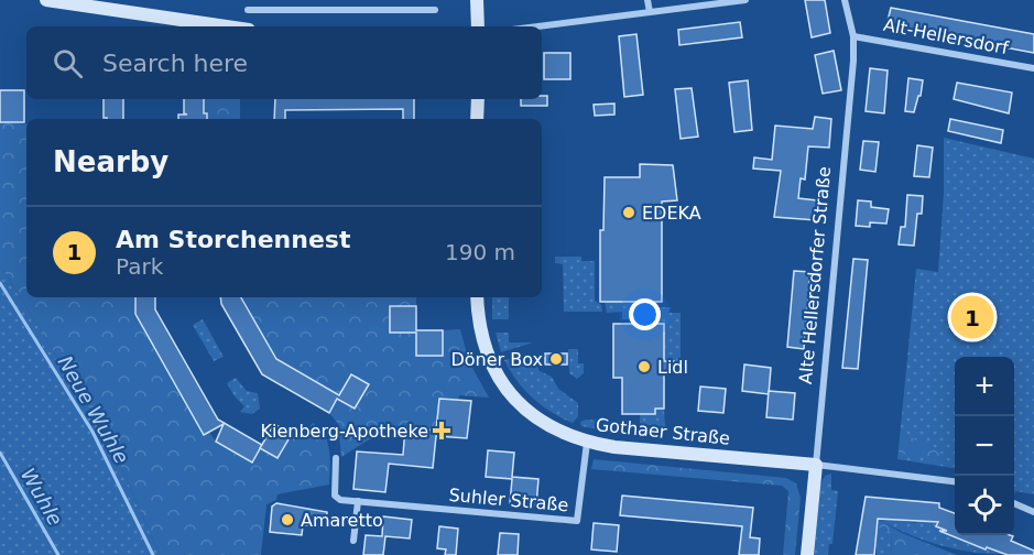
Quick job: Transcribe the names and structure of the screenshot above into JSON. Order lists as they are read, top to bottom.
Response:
{
  "streets": {
    "street": [
      "Alt-Hellersdorf",
      "Alte Hellersdorfer Straße",
      "Gothaer Straße",
      "Suhler Straße"
    ]
  },
  "crossings": [
    ["Alt-Hellersdorf", "Alte Hellersdorfer Straße"],
    ["Alte Hellersdorfer Straße", "Gothaer Straße"],
    ["Gothaer Straße", "Suhler Straße"]
  ],
  "water": ["Neue Wuhle", "Wuhle"],
  "places": {
    "other": [
      "EDEKA",
      "Döner Box",
      "Lidl",
      "Amaretto"
    ],
    "health": ["Kienberg-Apotheke"]
  },
  "page": {
    "search": "Search here",
    "heading": "Nearby",
    "list": [
      {
        "mark": "1",
        "name": "Am Storchennest",
        "note": "Park",
        "value": "190 m"
      }
    ],
    "pins": "1",
    "map_buttons": ["+", "−"]
  }
}
